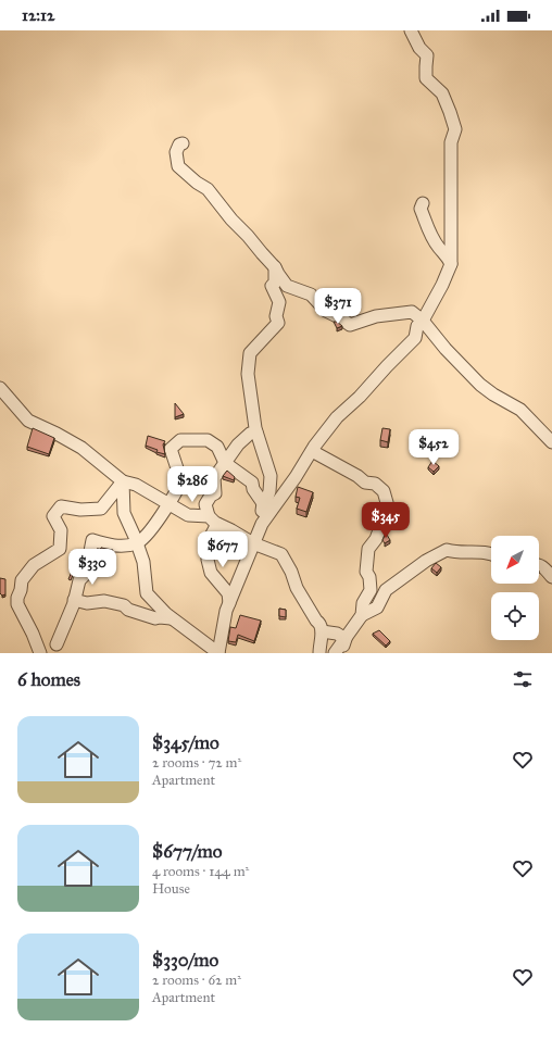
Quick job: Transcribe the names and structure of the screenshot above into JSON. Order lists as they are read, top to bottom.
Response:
{
  "north": "bottom left",
  "page": {
    "status": "12:12",
    "price": [
      "$371",
      "$452",
      "$286",
      "$345",
      "$677",
      "$330"
    ],
    "heading": "6 homes",
    "list": [
      {
        "name": "$345/mo",
        "note": "2 rooms · 72 m² · Apartment"
      },
      {
        "name": "$677/mo",
        "note": "4 rooms · 144 m² · House"
      },
      {
        "name": "$330/mo",
        "note": "2 rooms · 62 m² · Apartment"
      }
    ]
  }
}
